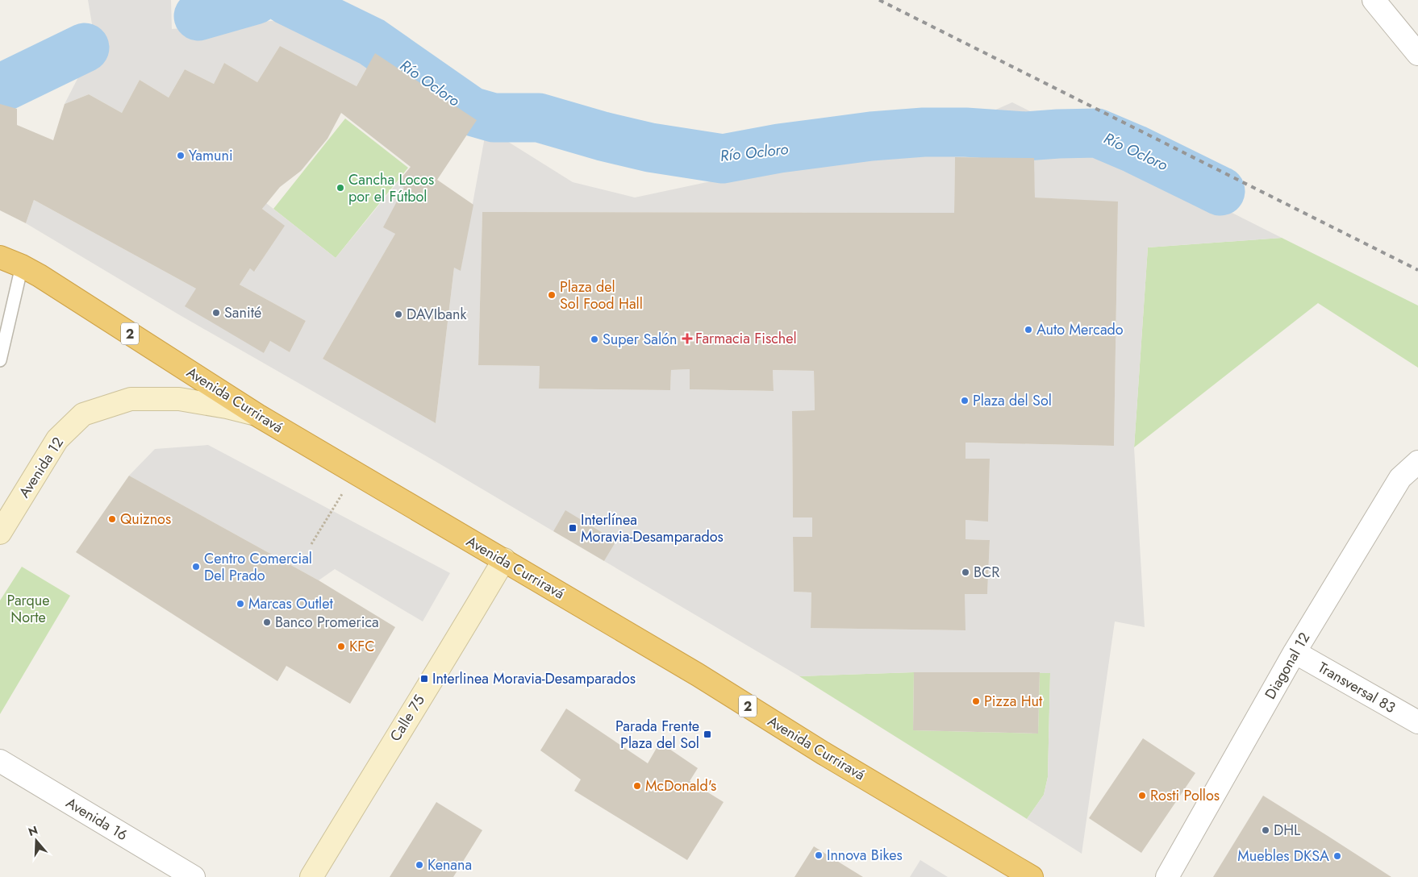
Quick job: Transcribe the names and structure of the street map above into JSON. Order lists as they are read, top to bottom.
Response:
{
  "streets": {
    "highway": ["2", "Avenida Curriravá"],
    "street": [
      "Avenida 12",
      "Diagonal 12",
      "Transversal 83",
      "Calle 75",
      "Avenida 16"
    ]
  },
  "crossings": [
    ["Avenida Curriravá", "Avenida 12"],
    ["Avenida Curriravá", "Calle 75"],
    ["Diagonal 12", "Transversal 83"]
  ],
  "water": ["Río Ocloro"],
  "parks": ["Parque Norte"],
  "places": {
    "other": [
      "Yamuni",
      "Cancha Locos por el Fútbol",
      "Plaza del Sol Food Hall",
      "Sanité",
      "DAVIbank",
      "Auto Mercado",
      "Super Salón",
      "Plaza del Sol",
      "Quiznos",
      "Centro Comercial Del Prado",
      "BCR",
      "Marcas Outlet",
      "Banco Promerica",
      "KFC",
      "Pizza Hut",
      "McDonald's",
      "Rosti Pollos",
      "DHL",
      "Innova Bikes",
      "Muebles DKSA",
      "Kenana"
    ],
    "health": ["Farmacia Fischel"],
    "transit": ["Interlínea Moravia-Desamparados", "Interlinea Moravia-Desamparados", "Parada Frente Plaza del Sol"]
  },
  "north": "top"
}
